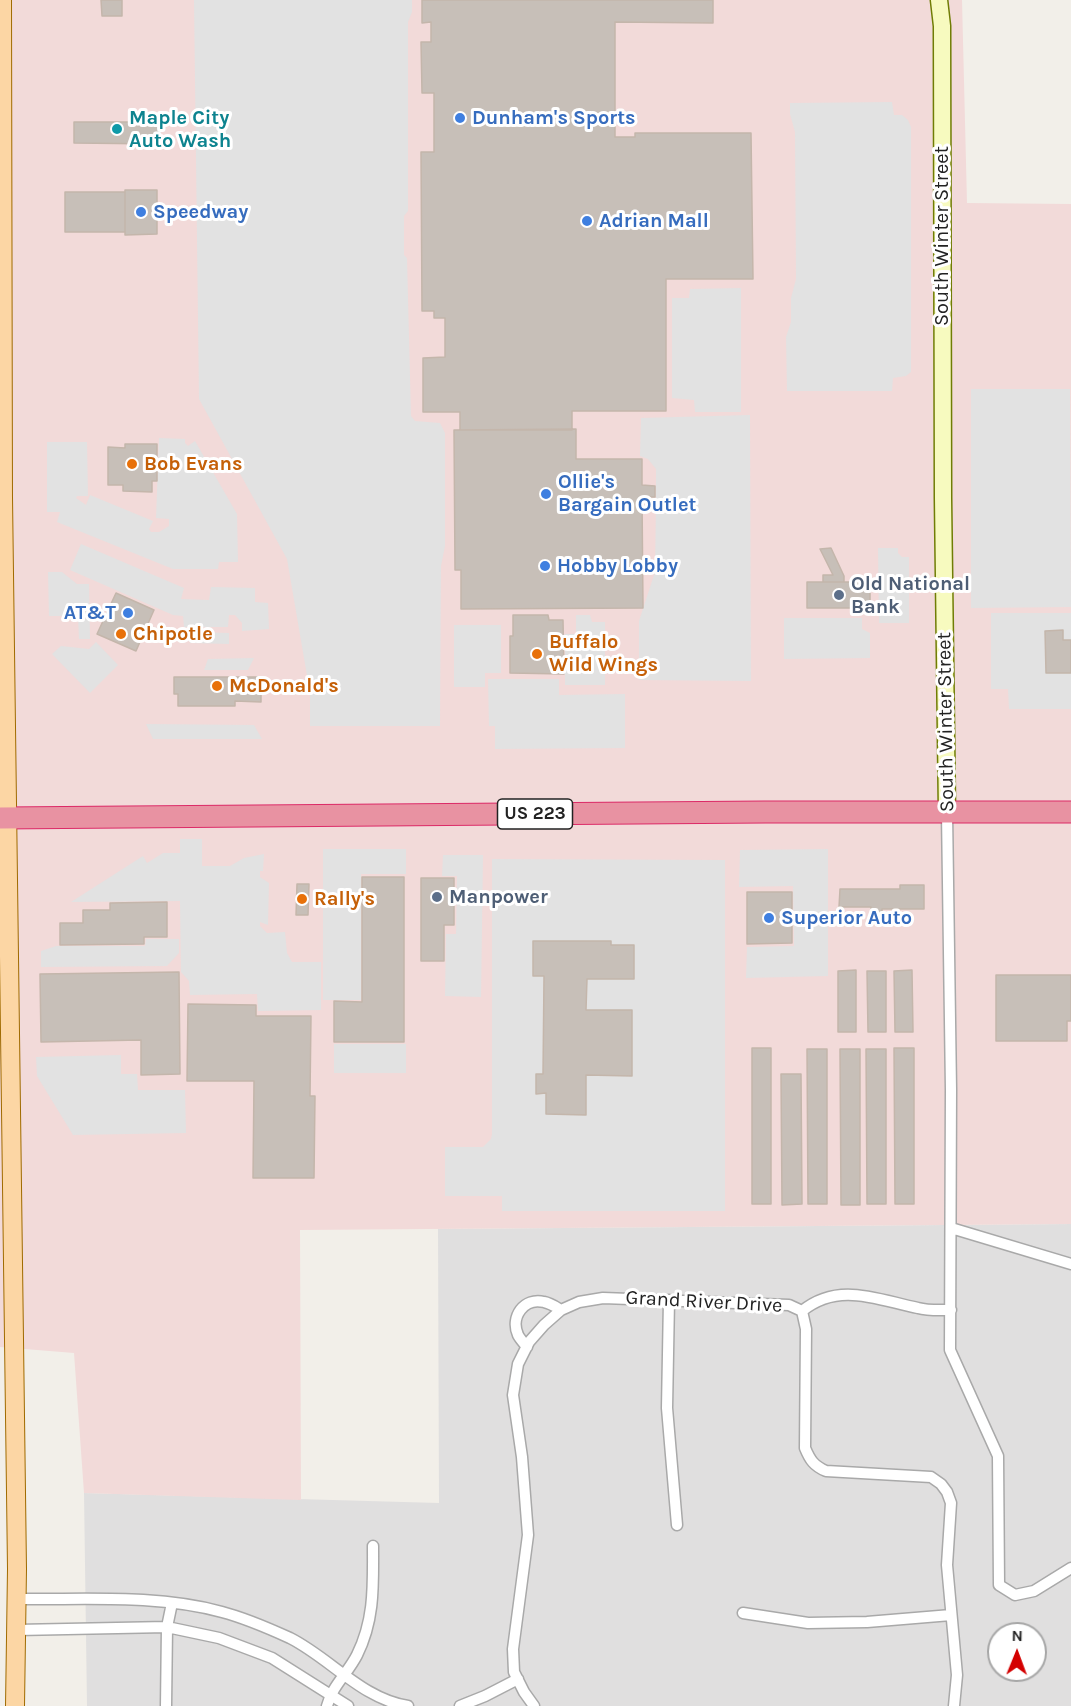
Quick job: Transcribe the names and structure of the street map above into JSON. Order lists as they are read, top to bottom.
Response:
{
  "streets": {
    "highway": ["US 223"],
    "street": ["South Winter Street", "Grand River Drive"]
  },
  "crossings": [
    ["South Winter Street", "US 223"]
  ],
  "places": [
    "Dunham's Sports",
    "Maple City Auto Wash",
    "Speedway",
    "Adrian Mall",
    "Bob Evans",
    "Ollie's Bargain Outlet",
    "Hobby Lobby",
    "Old National Bank",
    "AT&T",
    "Chipotle",
    "Buffalo Wild Wings",
    "McDonald's",
    "Manpower",
    "Rally's",
    "Superior Auto"
  ],
  "north": "top"
}
